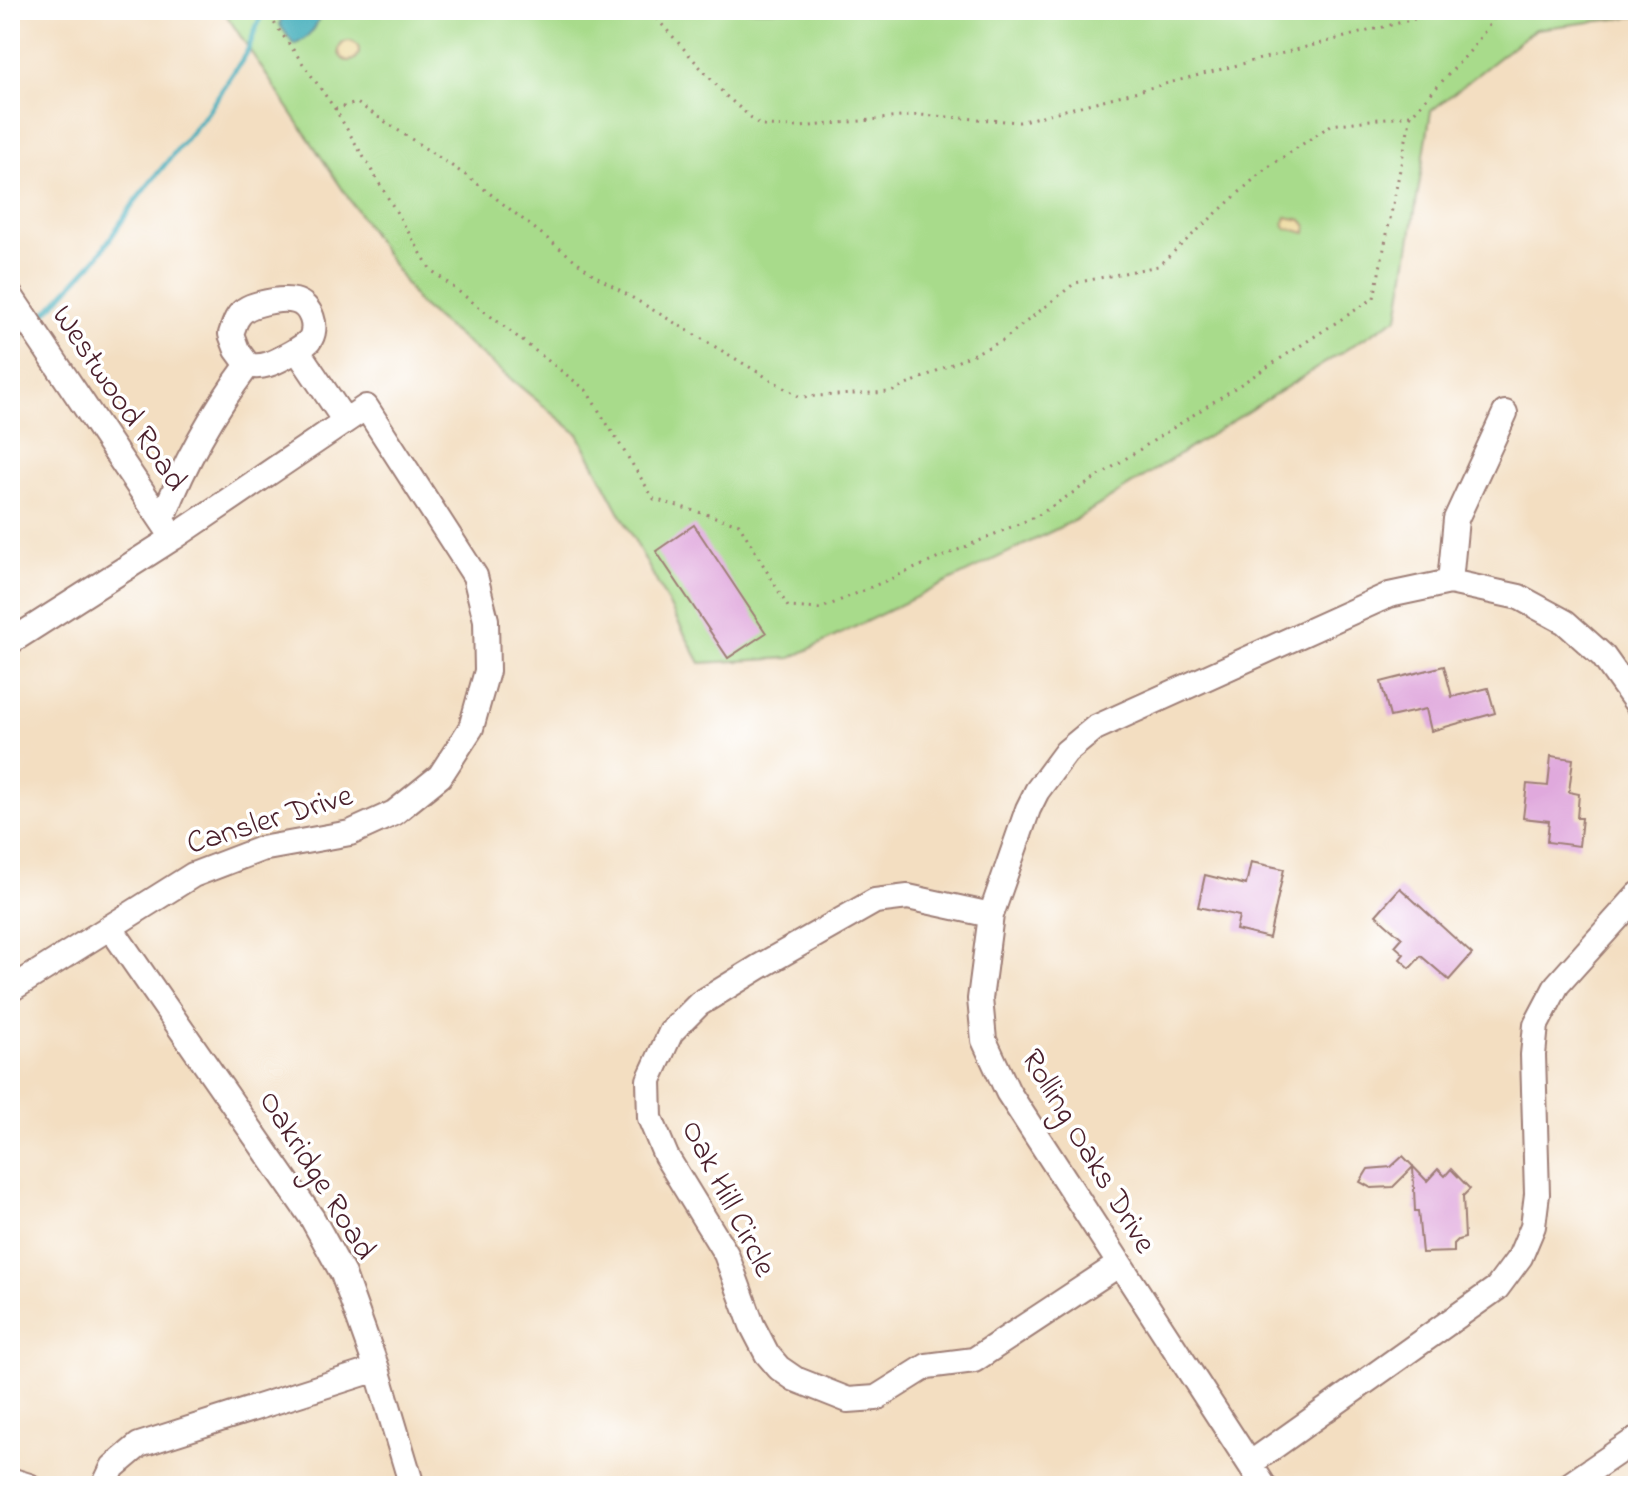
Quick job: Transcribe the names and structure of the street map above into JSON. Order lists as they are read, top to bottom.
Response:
{
  "streets": {
    "street": [
      "Westwood Road",
      "Cansler Drive",
      "Rolling Oaks Drive",
      "Oakridge Road",
      "Oak Hill Circle"
    ]
  },
  "crossings": [
    ["Westwood Road", "Cansler Drive"],
    ["Cansler Drive", "Oakridge Road"],
    ["Rolling Oaks Drive", "Oak Hill Circle"]
  ]
}
